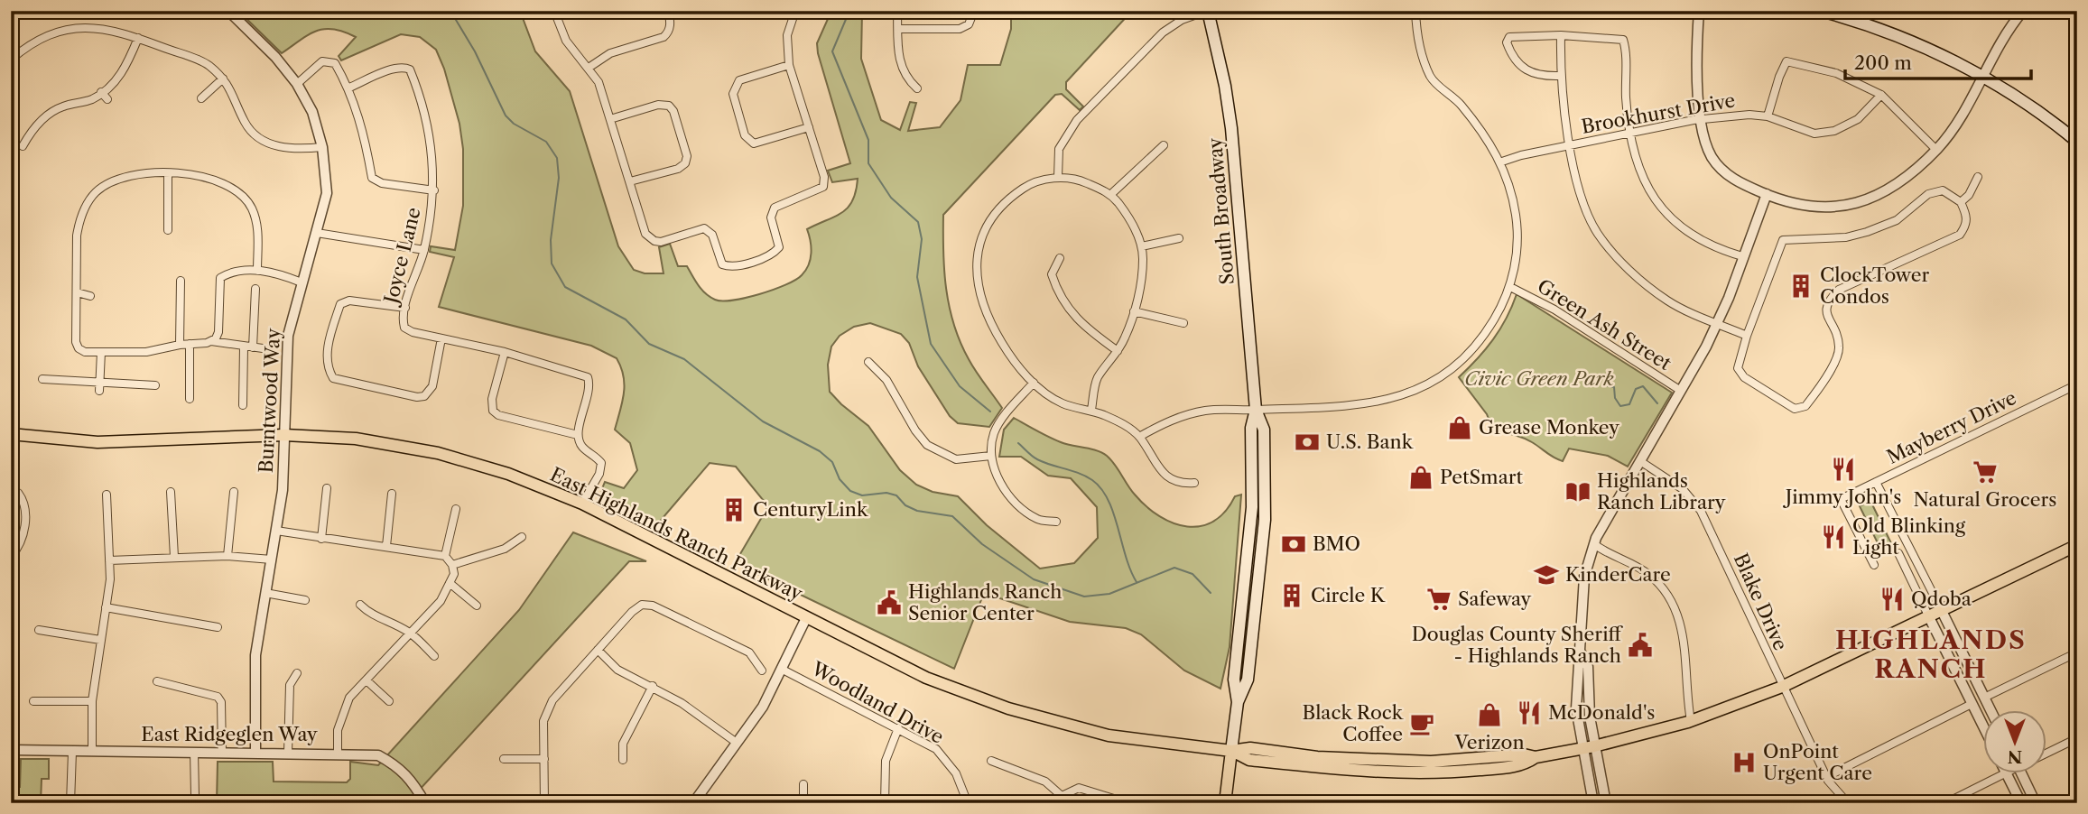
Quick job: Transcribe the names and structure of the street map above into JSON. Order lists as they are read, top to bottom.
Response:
{
  "streets": {
    "main road": ["South Broadway", "East Highlands Ranch Parkway"],
    "street": [
      "Brookhurst Drive",
      "Joyce Lane",
      "Green Ash Street",
      "Burntwood Way",
      "Mayberry Drive",
      "Blake Drive",
      "Woodland Drive",
      "East Ridgeglen Way"
    ]
  },
  "crossings": [
    ["South Broadway", "East Highlands Ranch Parkway"],
    ["Burntwood Way", "East Highlands Ranch Parkway"],
    ["Burntwood Way", "East Ridgeglen Way"],
    ["East Highlands Ranch Parkway", "Blake Drive"]
  ],
  "districts": ["HIGHLANDS RANCH"],
  "parks": ["Civic Green Park"],
  "places": {
    "building": ["ClockTower Condos", "CenturyLink", "Circle K"],
    "shop": ["Grease Monkey", "PetSmart", "Verizon"],
    "bank": ["U.S. Bank", "BMO"],
    "restaurant": [
      "Jimmy John's",
      "Old Blinking Light",
      "Qdoba",
      "McDonald's"
    ],
    "supermarket": ["Natural Grocers", "Safeway"],
    "library": ["Highlands Ranch Library"],
    "school or university": ["KinderCare"],
    "public building": ["Highlands Ranch Senior Center", "Douglas County Sheriff - Highlands Ranch"],
    "cafe": ["Black Rock Coffee"],
    "hospital": ["OnPoint Urgent Care"]
  },
  "scale_bar": "200 m",
  "north": "bottom"
}
